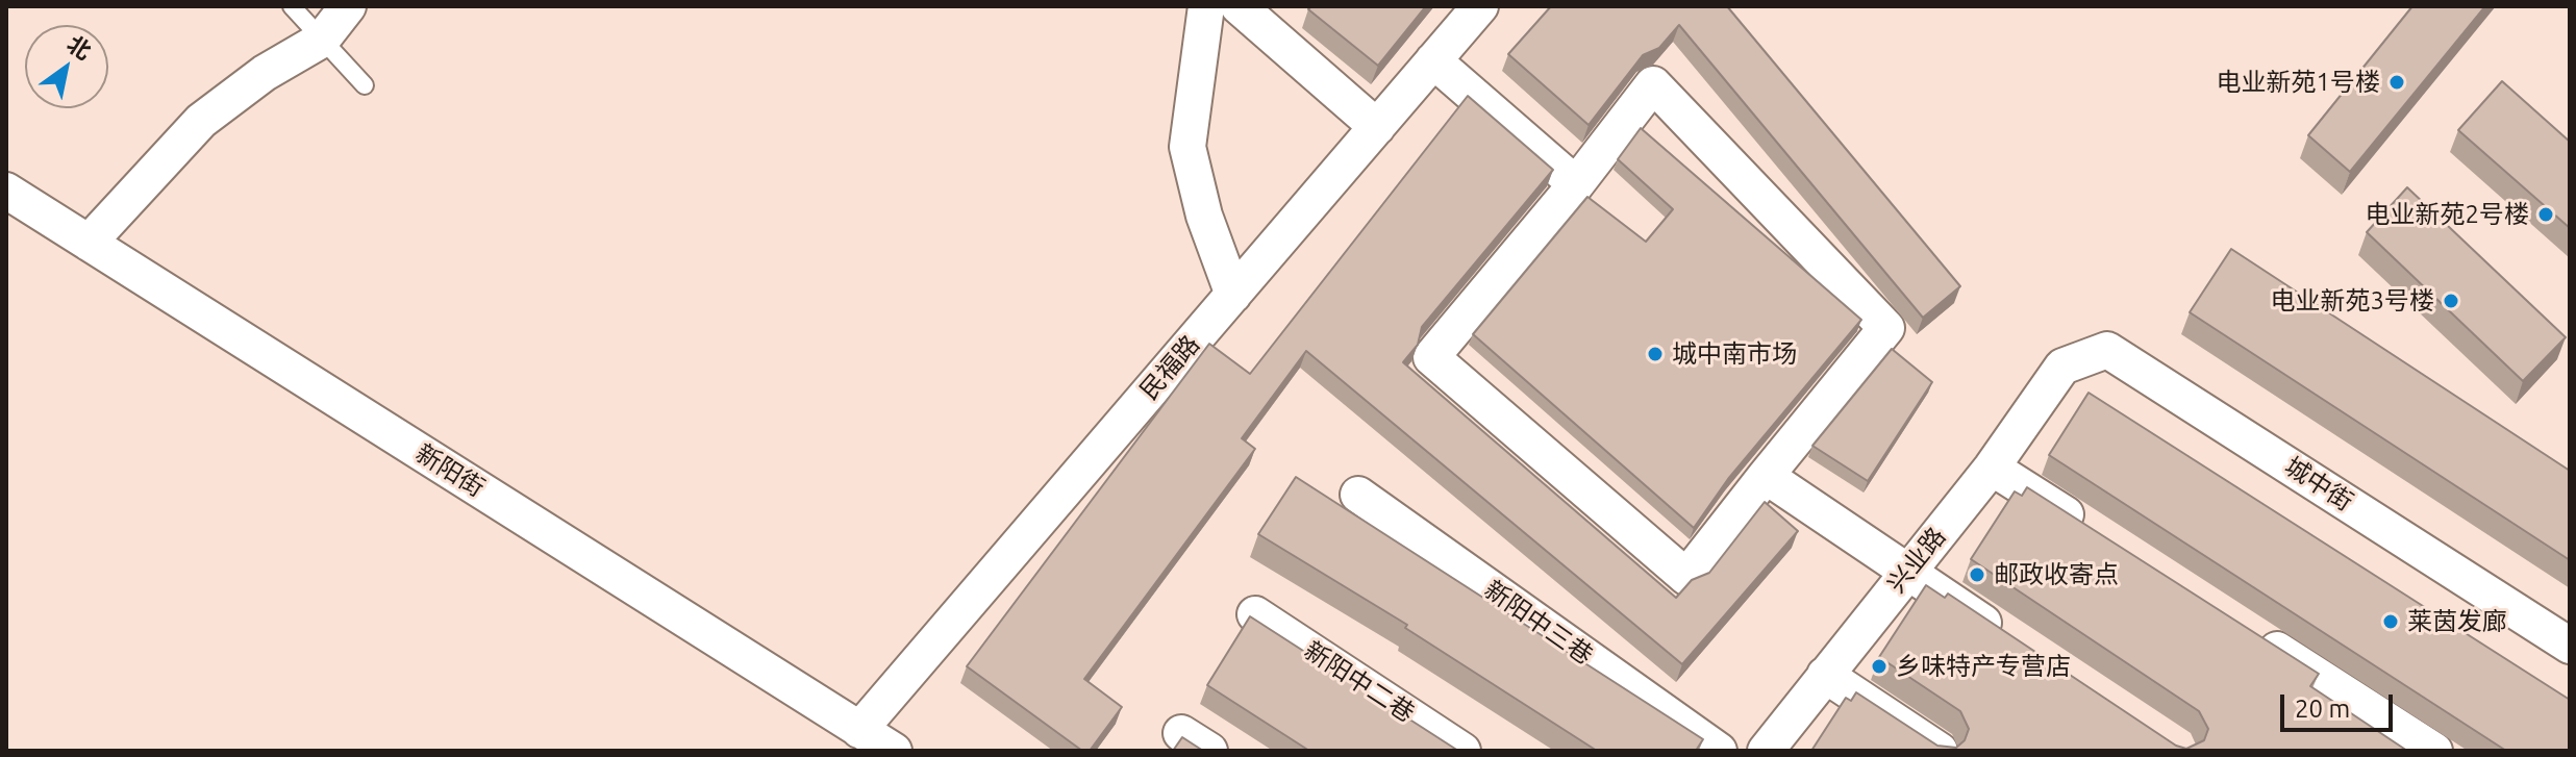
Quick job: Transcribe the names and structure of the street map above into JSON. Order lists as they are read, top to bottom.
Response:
{
  "streets": {
    "street": [
      "民福路",
      "新阳街",
      "城中街",
      "兴业路",
      "新阳中三巷",
      "新阳中二巷"
    ]
  },
  "crossings": [
    ["民福路", "新阳街"],
    ["城中街", "兴业路"]
  ],
  "places": [
    "电业新苑1号楼",
    "电业新苑2号楼",
    "电业新苑3号楼",
    "城中南市场",
    "邮政收寄点",
    "莱茵发廊",
    "乡味特产专营店"
  ],
  "scale_bar": "20 m",
  "north": "top right"
}
